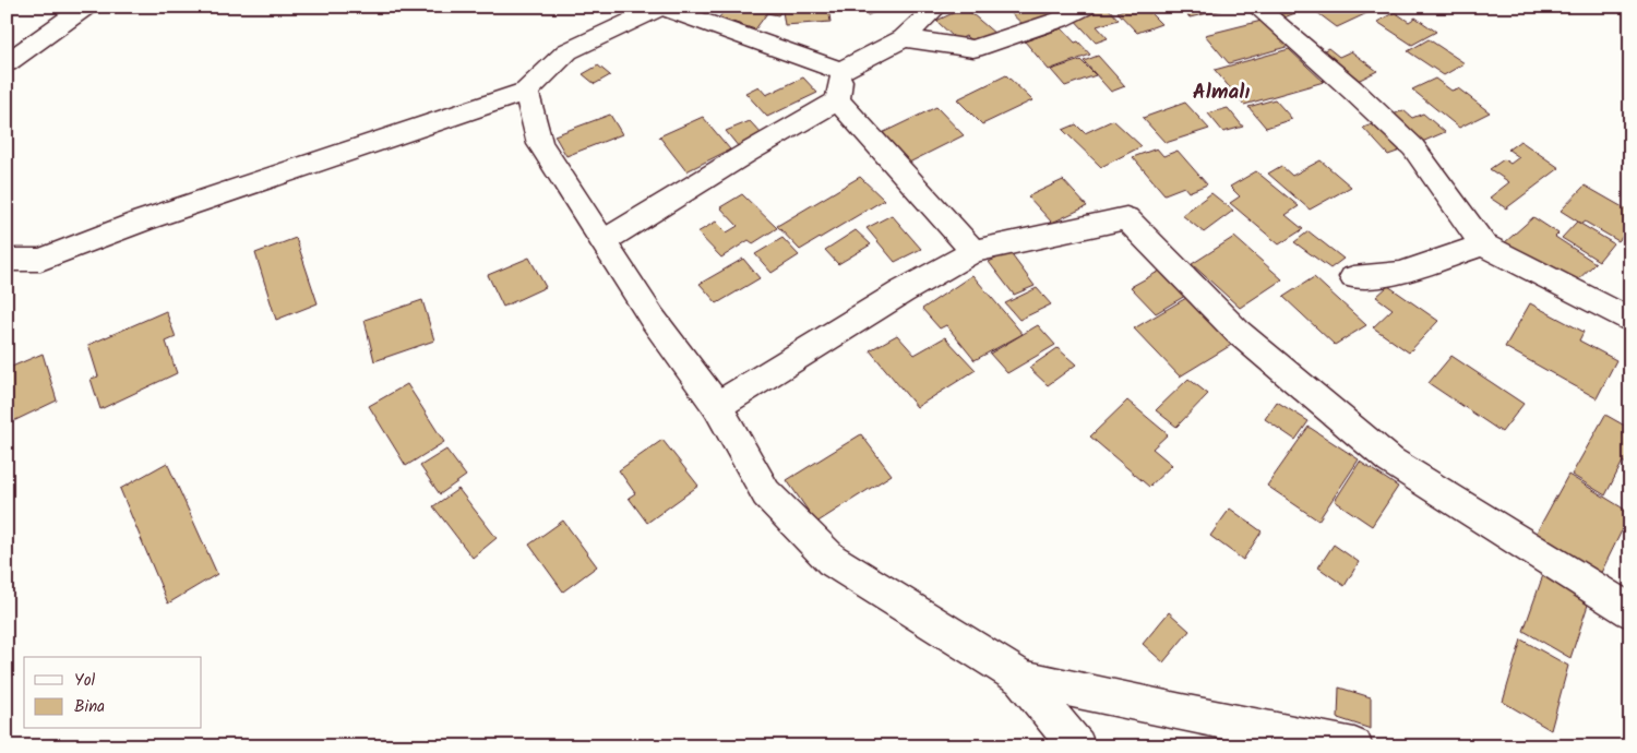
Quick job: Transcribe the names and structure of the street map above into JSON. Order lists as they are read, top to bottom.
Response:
{
  "districts": ["Almalı"],
  "legend": ["Yol", "Bina"]
}
